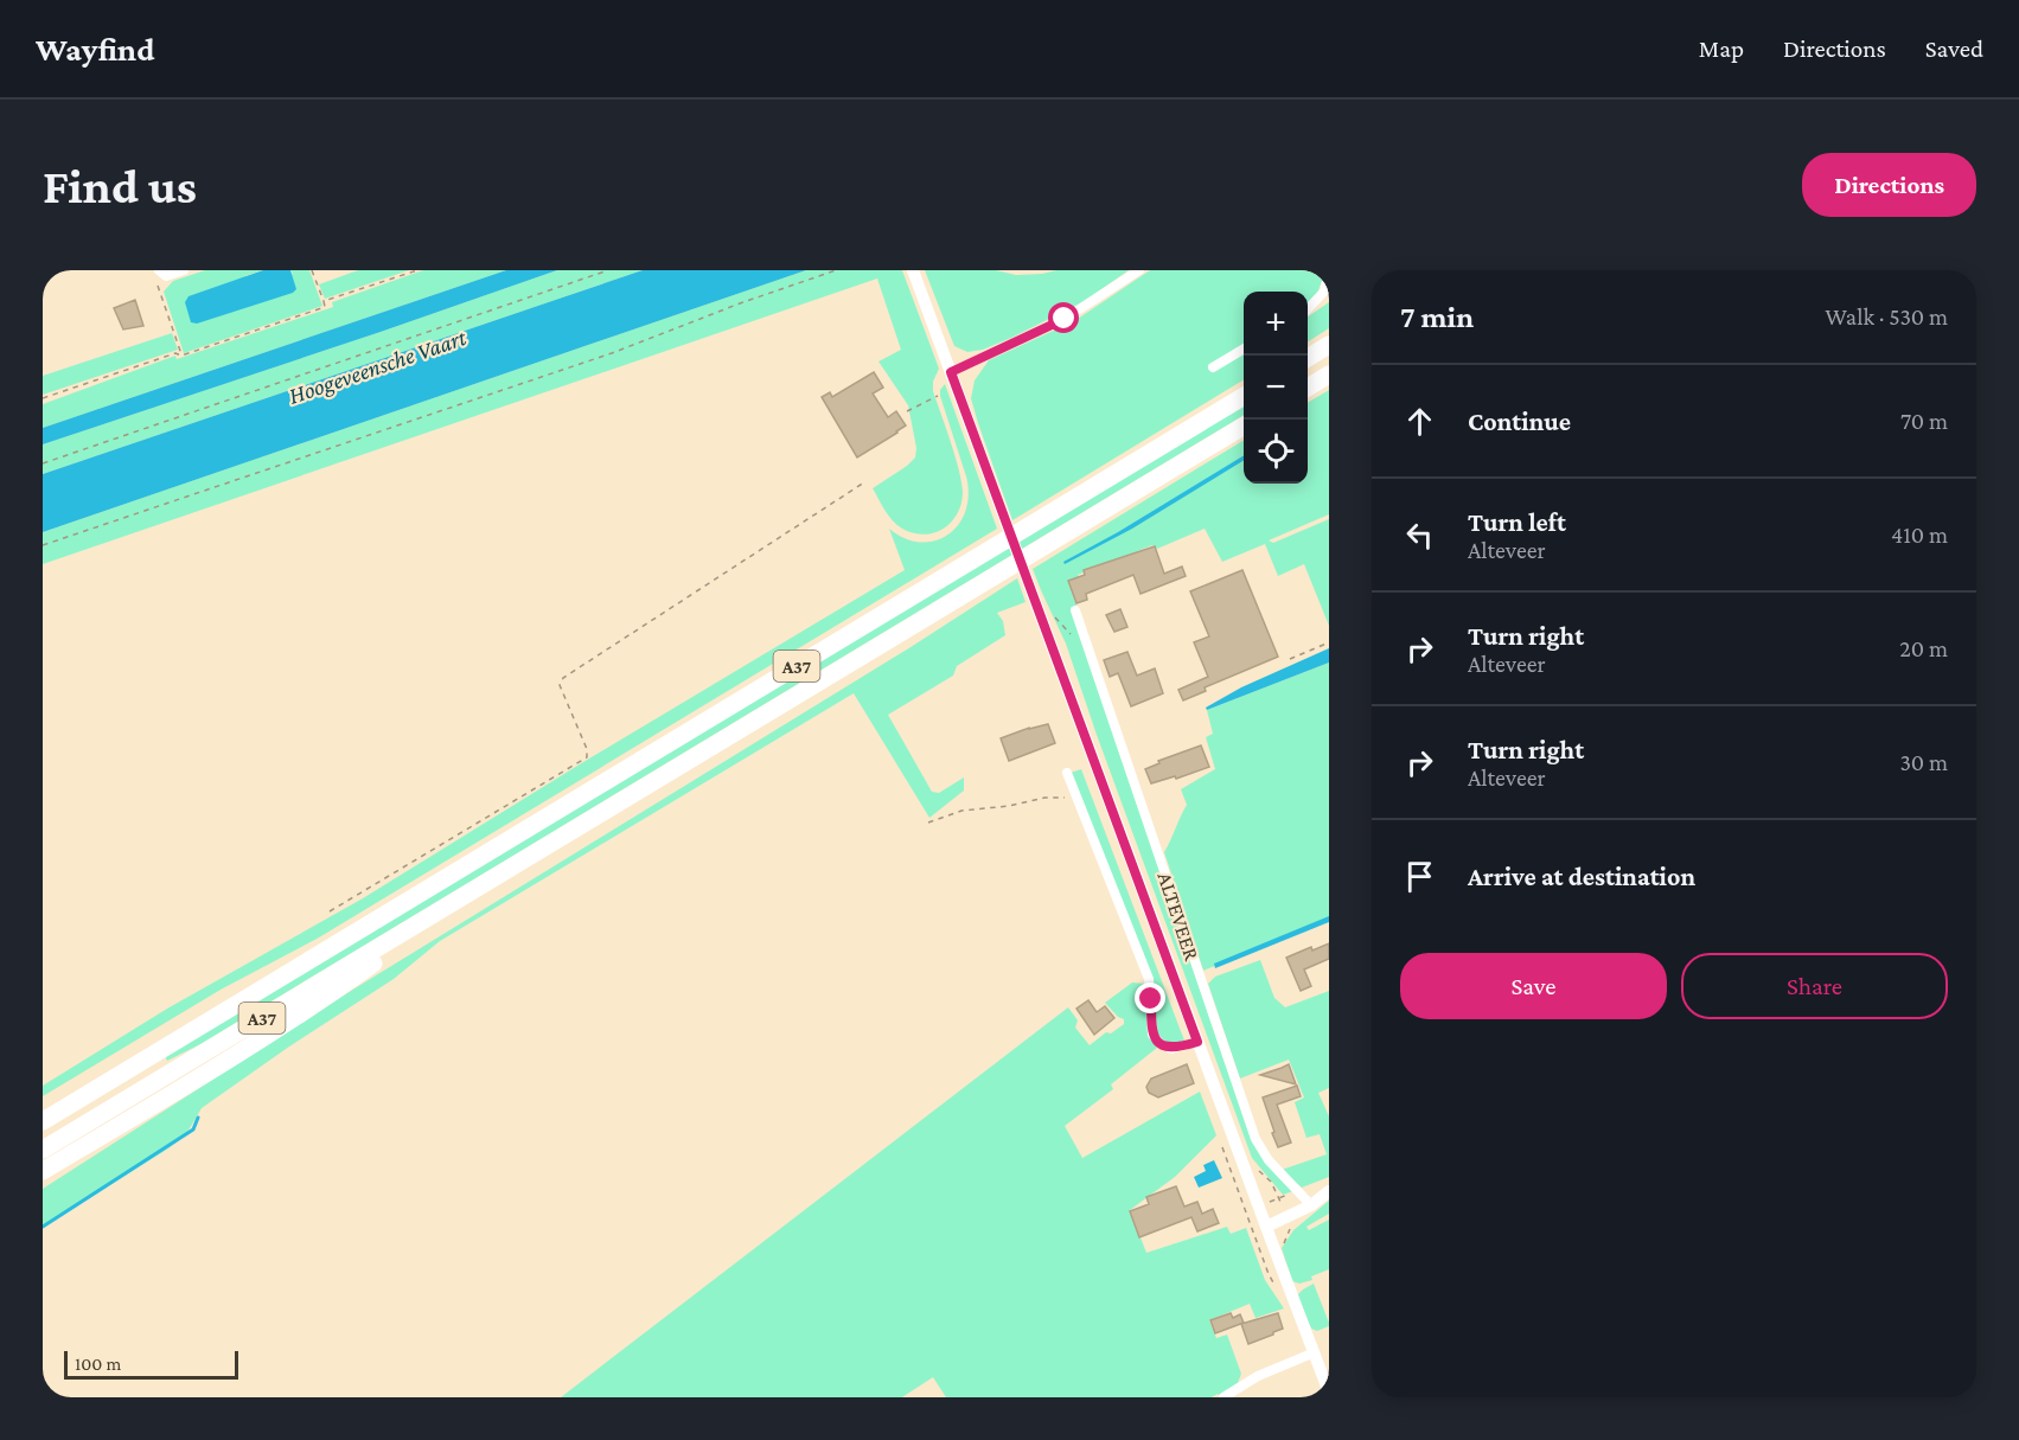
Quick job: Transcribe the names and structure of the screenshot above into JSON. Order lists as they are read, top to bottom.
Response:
{
  "streets": {
    "highway": ["A37"],
    "street": ["ALTEVEER"]
  },
  "water": ["Hoogeveensche Vaart"],
  "scale_bar": "100 m",
  "page": {
    "header": "Wayfind",
    "nav": ["Map", "Directions", "Saved"],
    "buttons": [
      "Directions",
      ["Save", "Share"]
    ],
    "title": "Find us",
    "heading": ["7 min", "Walk · 530 m"],
    "map_buttons": ["+", "−"],
    "list": [
      ["Continue", "70 m"],
      ["Turn left", "Alteveer", "410 m"],
      ["Turn right", "Alteveer", "20 m"],
      ["Turn right", "Alteveer", "30 m"],
      "Arrive at destination"
    ],
    "scale": "100 m"
  }
}
